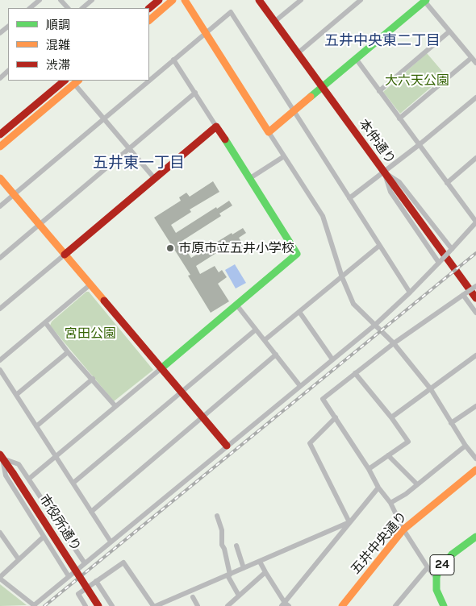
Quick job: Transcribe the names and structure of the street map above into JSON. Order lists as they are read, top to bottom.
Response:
{
  "streets": {
    "street": [
      "本仲通り",
      "市役所通り",
      "五井中央通り",
      "24"
    ]
  },
  "districts": ["五井中央東二丁目", "五井東一丁目"],
  "parks": ["大六天公園", "宮田公園"],
  "places": ["市原市立五井小学校"],
  "legend": ["順調", "混雑", "渋滞"]
}
